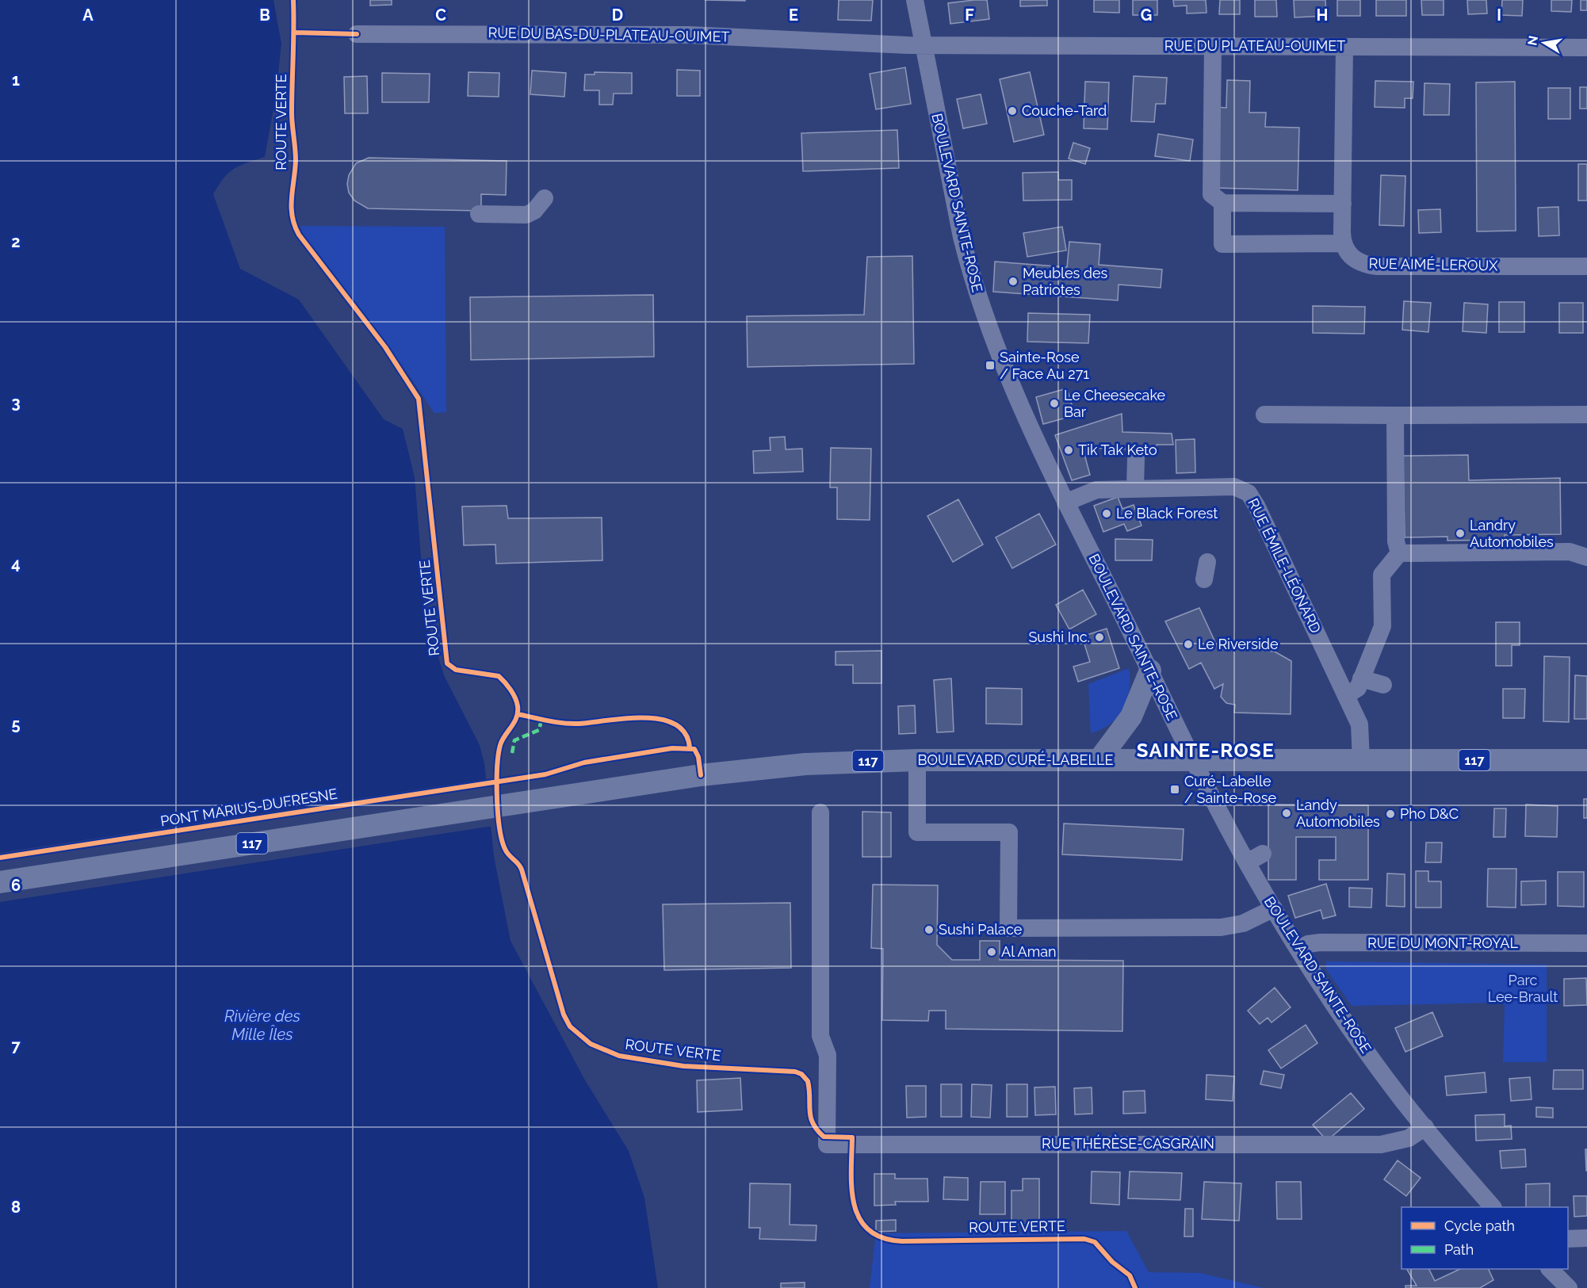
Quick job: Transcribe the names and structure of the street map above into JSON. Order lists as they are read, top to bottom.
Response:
{
  "streets": {
    "main road": ["BOULEVARD CURÉ-LABELLE", "117"],
    "street": [
      "RUE DU BAS-DU-PLATEAU-OUIMET",
      "RUE DU PLATEAU-OUIMET",
      "BOULEVARD SAINTE-ROSE",
      "RUE AIMÉ-LEROUX",
      "RUE ÉMILE-LÉONARD",
      "RUE DU MONT-ROYAL",
      "RUE THÉRÈSE-CASGRAIN"
    ],
    "cycle path": ["ROUTE VERTE", "PONT MARIUS-DUFRESNE"]
  },
  "crossings": [
    ["RUE DU BAS-DU-PLATEAU-OUIMET", "RUE DU PLATEAU-OUIMET"],
    ["RUE DU BAS-DU-PLATEAU-OUIMET", "BOULEVARD SAINTE-ROSE"],
    ["RUE DU PLATEAU-OUIMET", "BOULEVARD SAINTE-ROSE"],
    ["BOULEVARD SAINTE-ROSE", "RUE ÉMILE-LÉONARD"],
    ["BOULEVARD SAINTE-ROSE", "BOULEVARD CURÉ-LABELLE"],
    ["BOULEVARD SAINTE-ROSE", "RUE DU MONT-ROYAL"],
    ["BOULEVARD SAINTE-ROSE", "RUE THÉRÈSE-CASGRAIN"],
    ["RUE ÉMILE-LÉONARD", "BOULEVARD CURÉ-LABELLE"]
  ],
  "districts": ["SAINTE-ROSE"],
  "water": ["Rivière des Mille Îles"],
  "parks": ["Parc Lee-Brault"],
  "places": {
    "other": [
      "Couche-Tard",
      "Meubles des Patriotes",
      "Le Cheesecake Bar",
      "Tik Tak Keto",
      "Le Black Forest",
      "Landry Automobiles",
      "Sushi Inc.",
      "Le Riverside",
      "Landy Automobiles",
      "Pho D&C",
      "Sushi Palace",
      "Al Aman"
    ],
    "transit": ["Sainte-Rose / Face Au 271", "Curé-Labelle / Sainte-Rose"]
  },
  "legend": ["Cycle path", "Path"],
  "north": "left",
  "grid": {
    "columns": [
      "A",
      "B",
      "C",
      "D",
      "E",
      "F",
      "G",
      "H",
      "I"
    ],
    "rows": [
      "1",
      "2",
      "3",
      "4",
      "5",
      "6",
      "7",
      "8"
    ]
  }
}
